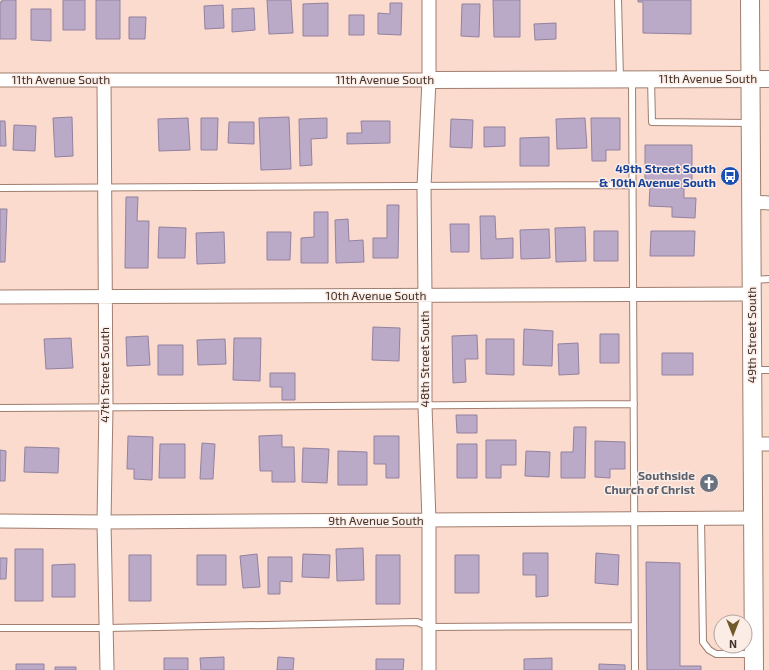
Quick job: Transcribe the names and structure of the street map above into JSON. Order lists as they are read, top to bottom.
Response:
{
  "streets": {
    "main road": ["49th Street South"],
    "street": [
      "11th Avenue South",
      "10th Avenue South",
      "48th Street South",
      "47th Street South",
      "9th Avenue South"
    ]
  },
  "crossings": [
    ["11th Avenue South", "49th Street South"],
    ["11th Avenue South", "48th Street South"],
    ["11th Avenue South", "47th Street South"],
    ["10th Avenue South", "49th Street South"],
    ["10th Avenue South", "48th Street South"],
    ["10th Avenue South", "47th Street South"],
    ["49th Street South", "9th Avenue South"],
    ["48th Street South", "9th Avenue South"],
    ["47th Street South", "9th Avenue South"]
  ],
  "places": {
    "bus stop": ["49th Street South & 10th Avenue South"],
    "church": ["Southside Church of Christ"]
  },
  "north": "bottom"
}
